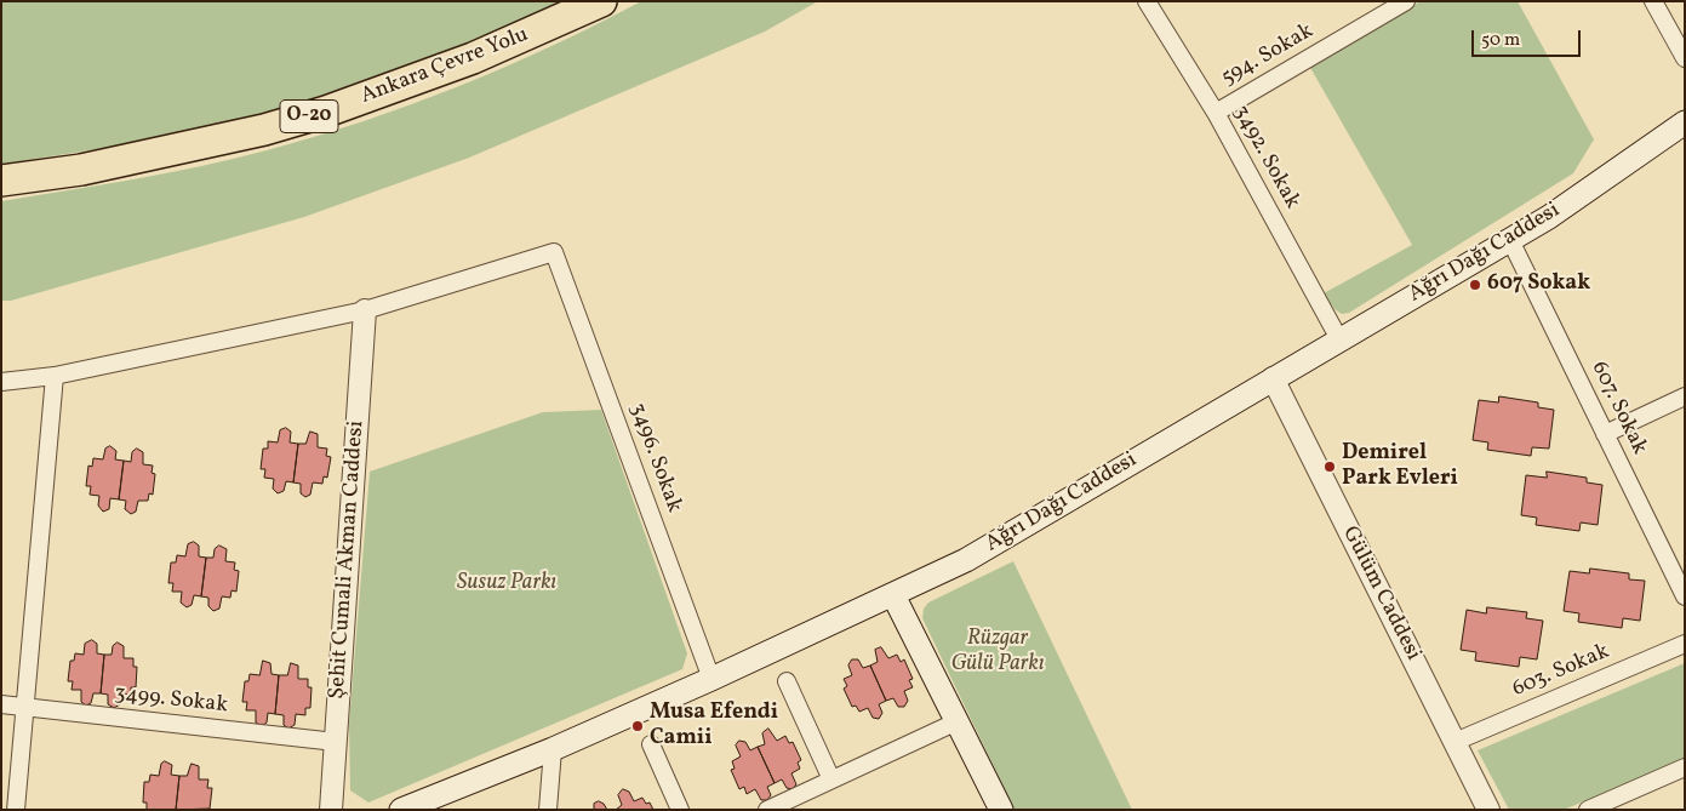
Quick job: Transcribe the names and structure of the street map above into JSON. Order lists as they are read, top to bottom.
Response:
{
  "streets": {
    "highway": ["Ankara Çevre Yolu", "O-20"],
    "main road": ["Ağrı Dağı Caddesi"],
    "street": [
      "594. Sokak",
      "3492. Sokak",
      "607. Sokak",
      "3496. Sokak",
      "Şehit Cumali Akman Caddesi",
      "Gülüm Caddesi",
      "603. Sokak",
      "3499. Sokak"
    ]
  },
  "crossings": [
    ["594. Sokak", "3492. Sokak"],
    ["3492. Sokak", "Ağrı Dağı Caddesi"],
    ["Ağrı Dağı Caddesi", "607. Sokak"],
    ["Ağrı Dağı Caddesi", "3496. Sokak"],
    ["Ağrı Dağı Caddesi", "Gülüm Caddesi"],
    ["3496. Sokak", "Şehit Cumali Akman Caddesi"],
    ["Şehit Cumali Akman Caddesi", "3499. Sokak"],
    ["Gülüm Caddesi", "603. Sokak"]
  ],
  "parks": ["Susuz Parkı", "Rüzgar Gülü Parkı"],
  "places": ["607 Sokak", "Demirel Park Evleri", "Musa Efendi Camii"],
  "scale_bar": "50 m"
}
